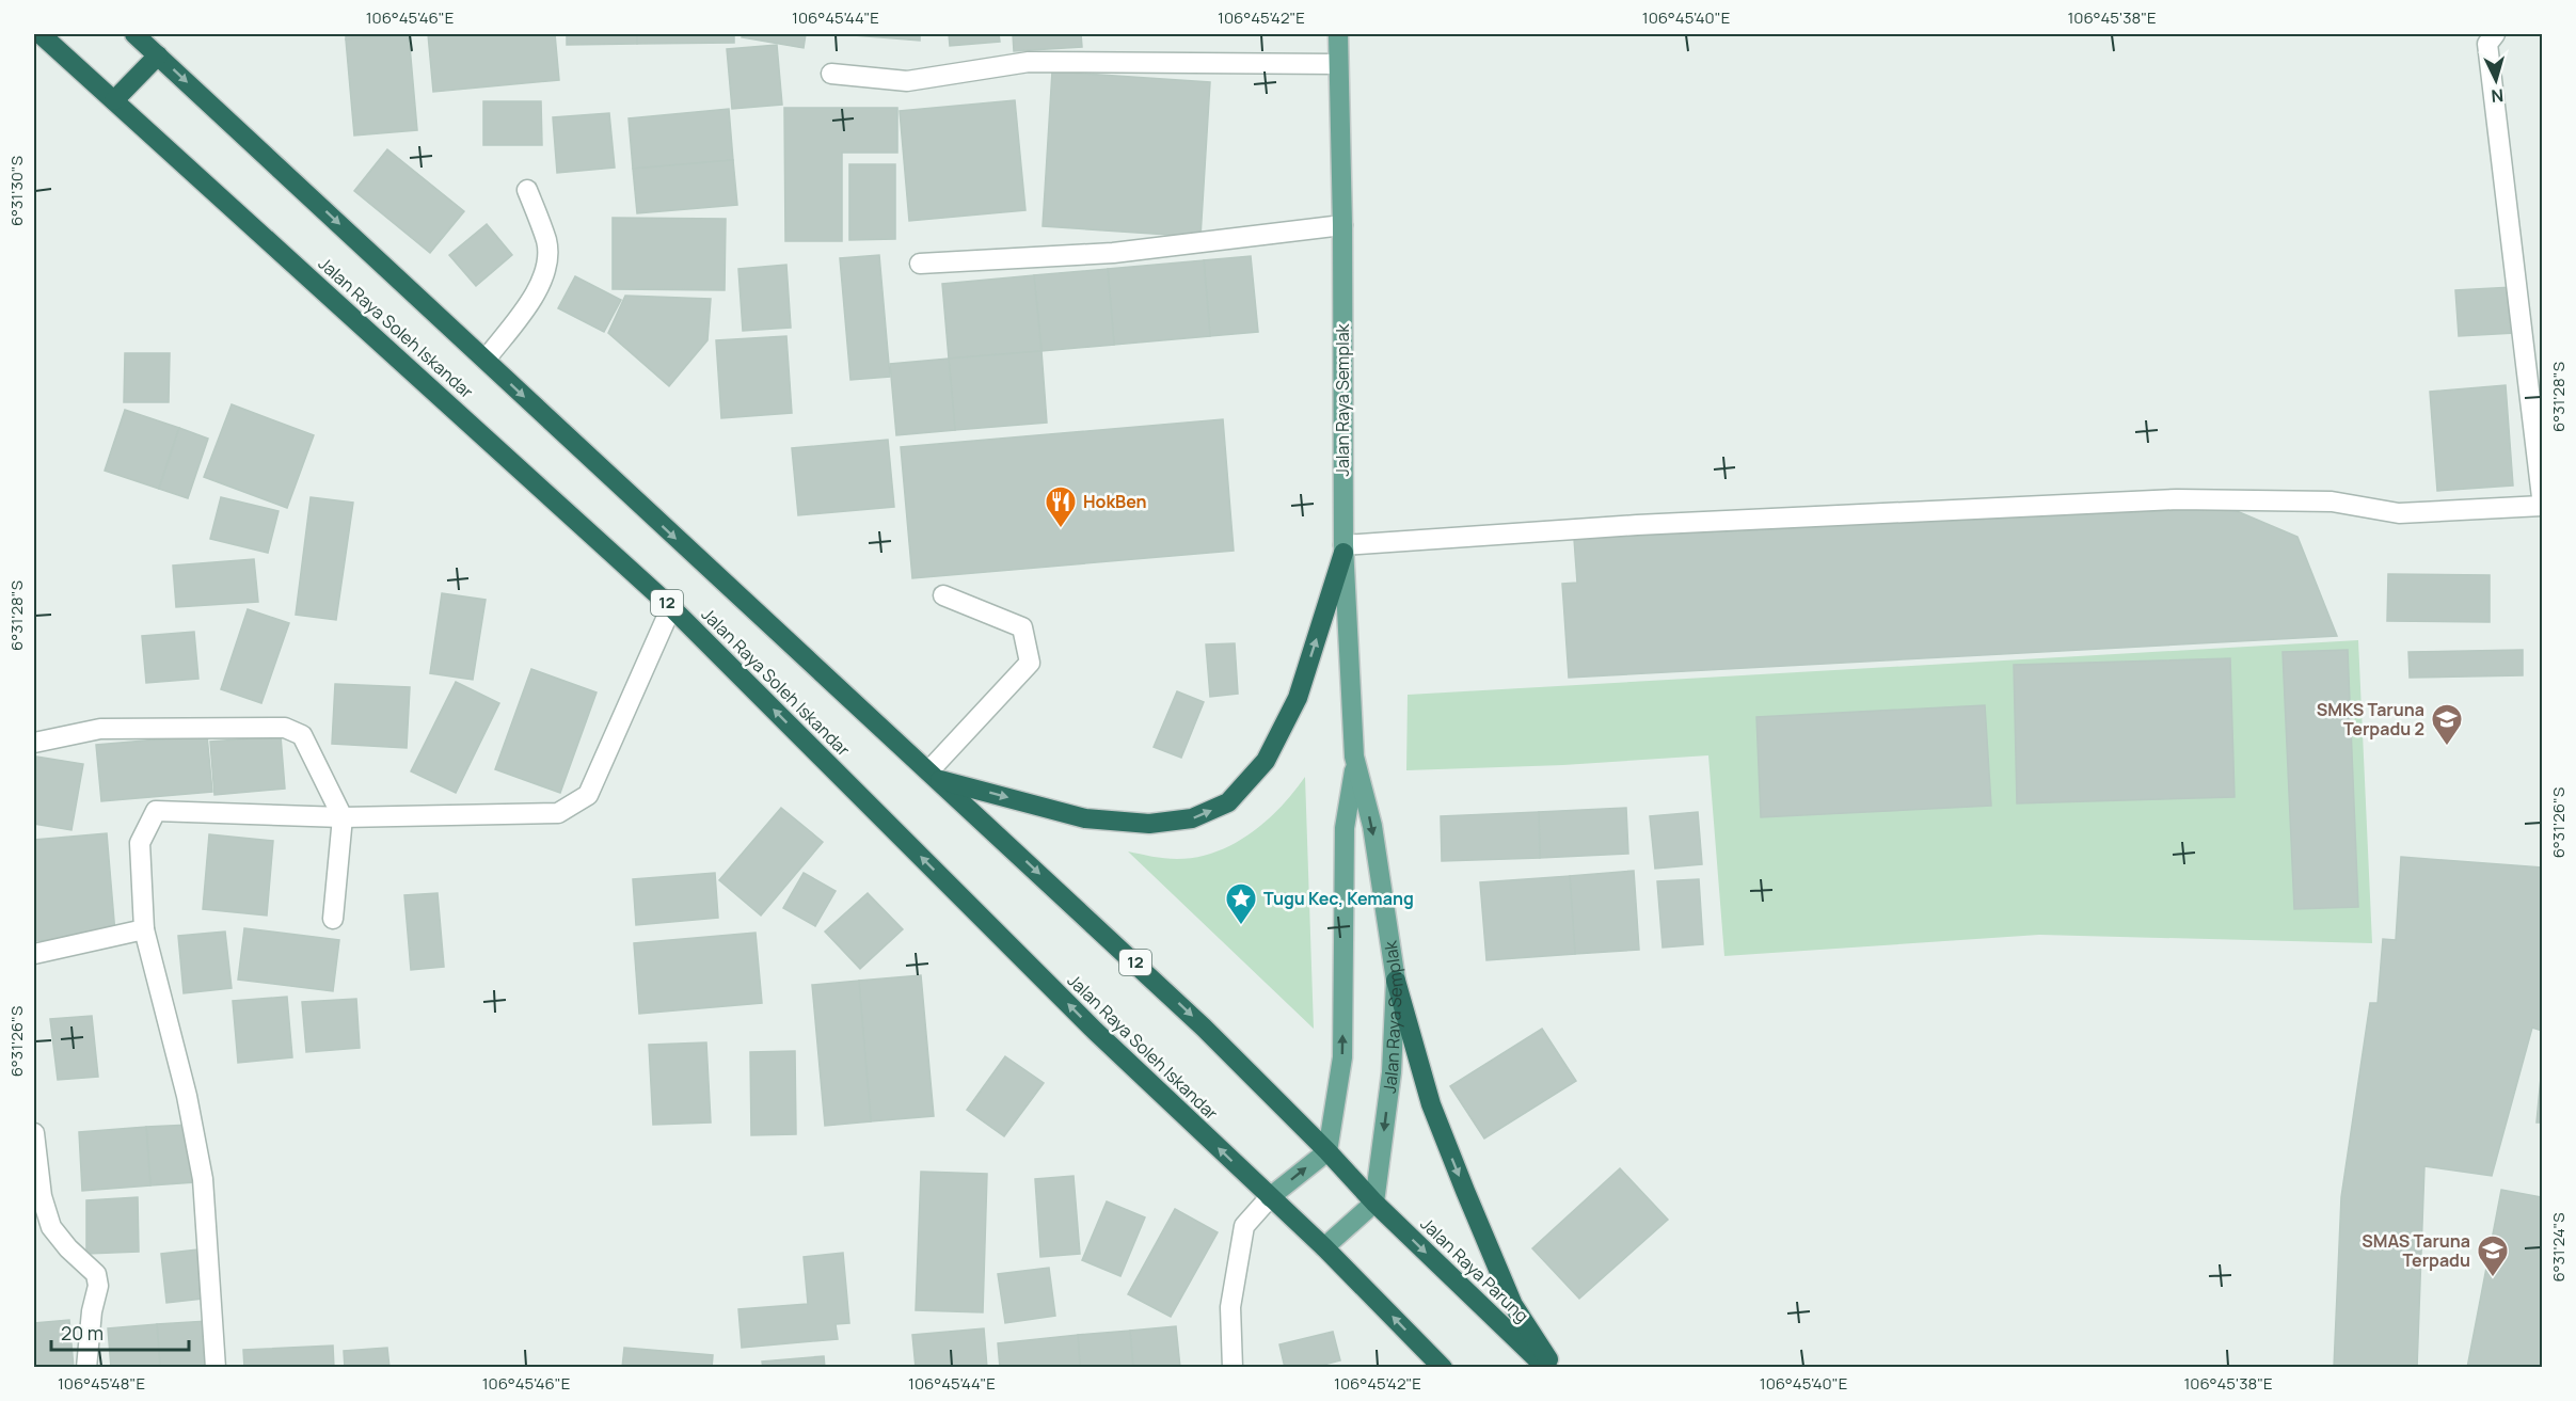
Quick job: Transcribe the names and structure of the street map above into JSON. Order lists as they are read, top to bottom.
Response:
{
  "streets": {
    "highway": ["Jalan Raya Soleh Iskandar", "12", "Jalan Raya Parung"],
    "main road": ["Jalan Raya Semplak"]
  },
  "crossings": [
    ["Jalan Raya Soleh Iskandar", "Jalan Raya Semplak"],
    ["Jalan Raya Soleh Iskandar", "12"],
    ["Jalan Raya Soleh Iskandar", "Jalan Raya Parung"],
    ["Jalan Raya Semplak", "Jalan Raya Parung"]
  ],
  "places": {
    "restaurant": ["HokBen"],
    "school or university": ["SMKS Taruna Terpadu 2", "SMAS Taruna Terpadu"],
    "place": ["Tugu Kec, Kemang"]
  },
  "scale_bar": "20 m",
  "north": "bottom",
  "coordinates": [
    "106°45'46\"E",
    "106°45'44\"E",
    "106°45'42\"E",
    "106°45'40\"E",
    "106°45'38\"E",
    "6°31'30\"S",
    "6°31'28\"S",
    "6°31'26\"S",
    "6°31'24\"S",
    "106°45'48\"E"
  ]
}
